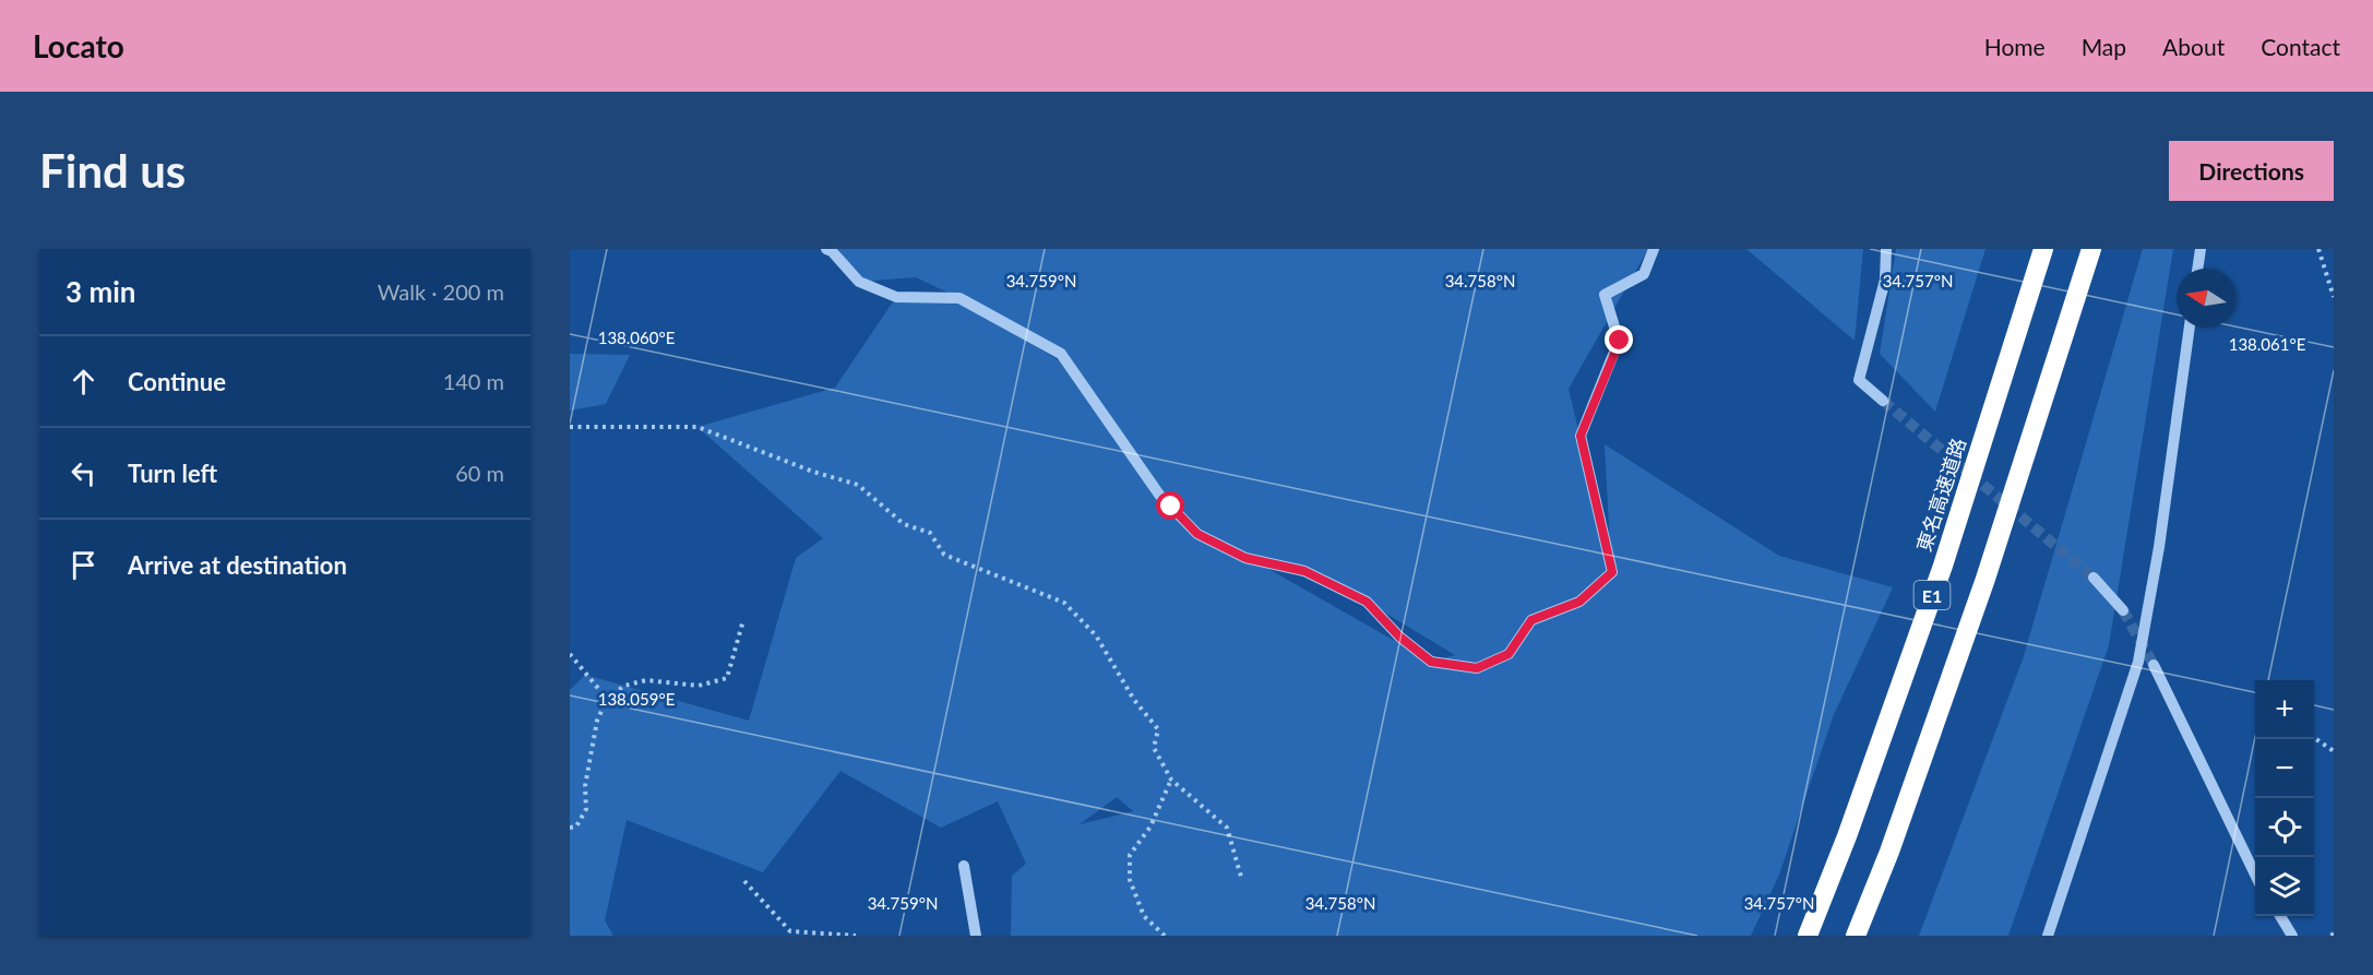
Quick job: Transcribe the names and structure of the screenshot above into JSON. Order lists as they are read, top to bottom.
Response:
{
  "streets": {
    "highway": ["東名高速道路", "E1"]
  },
  "north": "left",
  "page": {
    "header": "Locato",
    "nav": [
      "Home",
      "Map",
      "About",
      "Contact"
    ],
    "buttons": "Directions",
    "title": "Find us",
    "heading": ["3 min", "Walk · 200 m"],
    "list": [
      ["Continue", "140 m"],
      ["Turn left", "60 m"],
      "Arrive at destination"
    ],
    "map_buttons": ["+", "−"]
  },
  "coordinates": [
    "34.759°N",
    "34.758°N",
    "34.757°N",
    "138.060°E",
    "138.061°E",
    "138.059°E"
  ]
}
